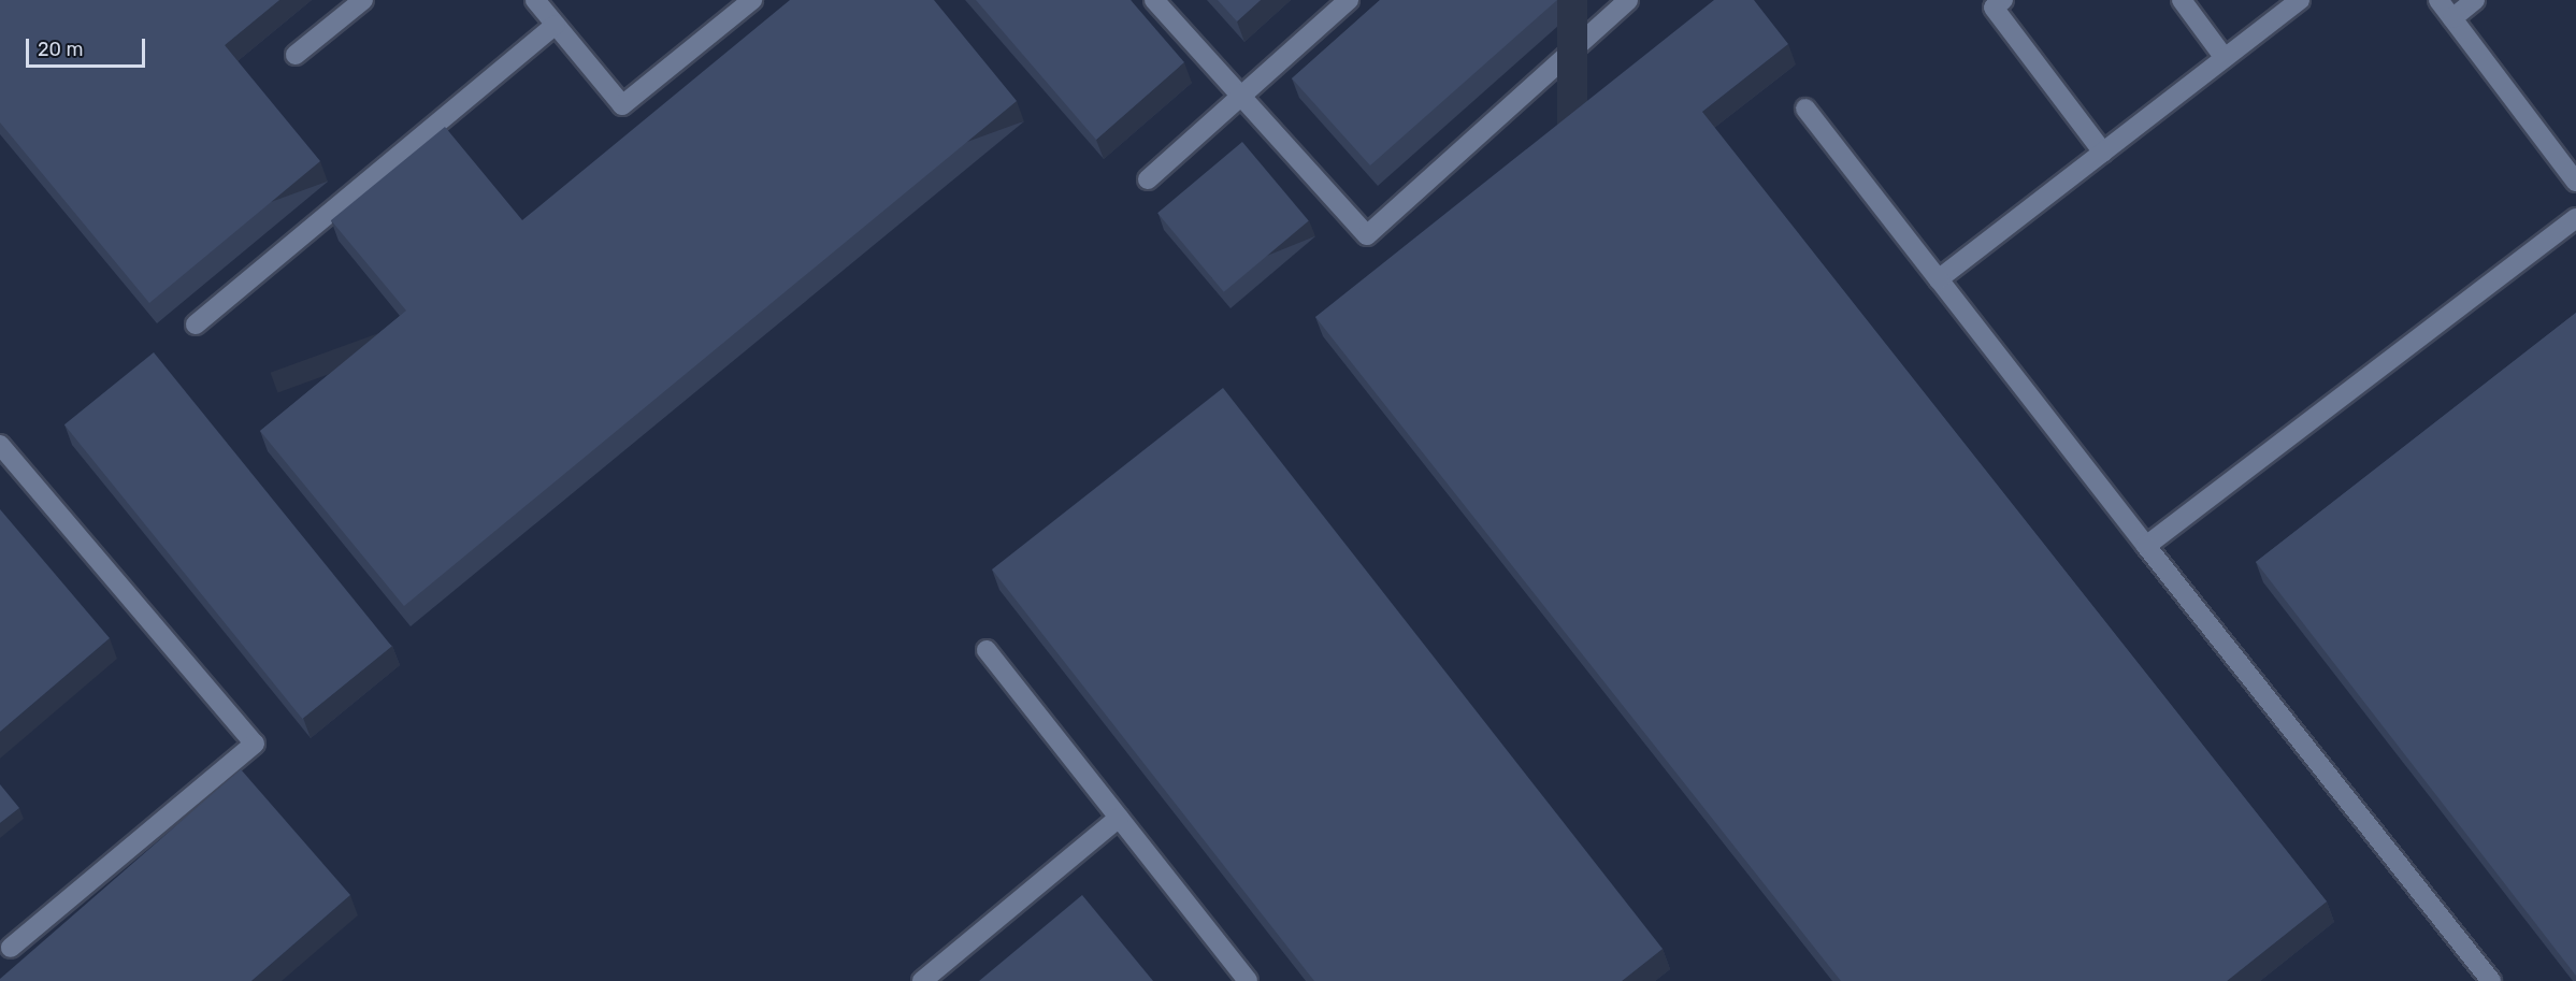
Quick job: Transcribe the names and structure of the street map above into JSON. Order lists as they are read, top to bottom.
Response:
{
  "scale_bar": "20 m"
}
